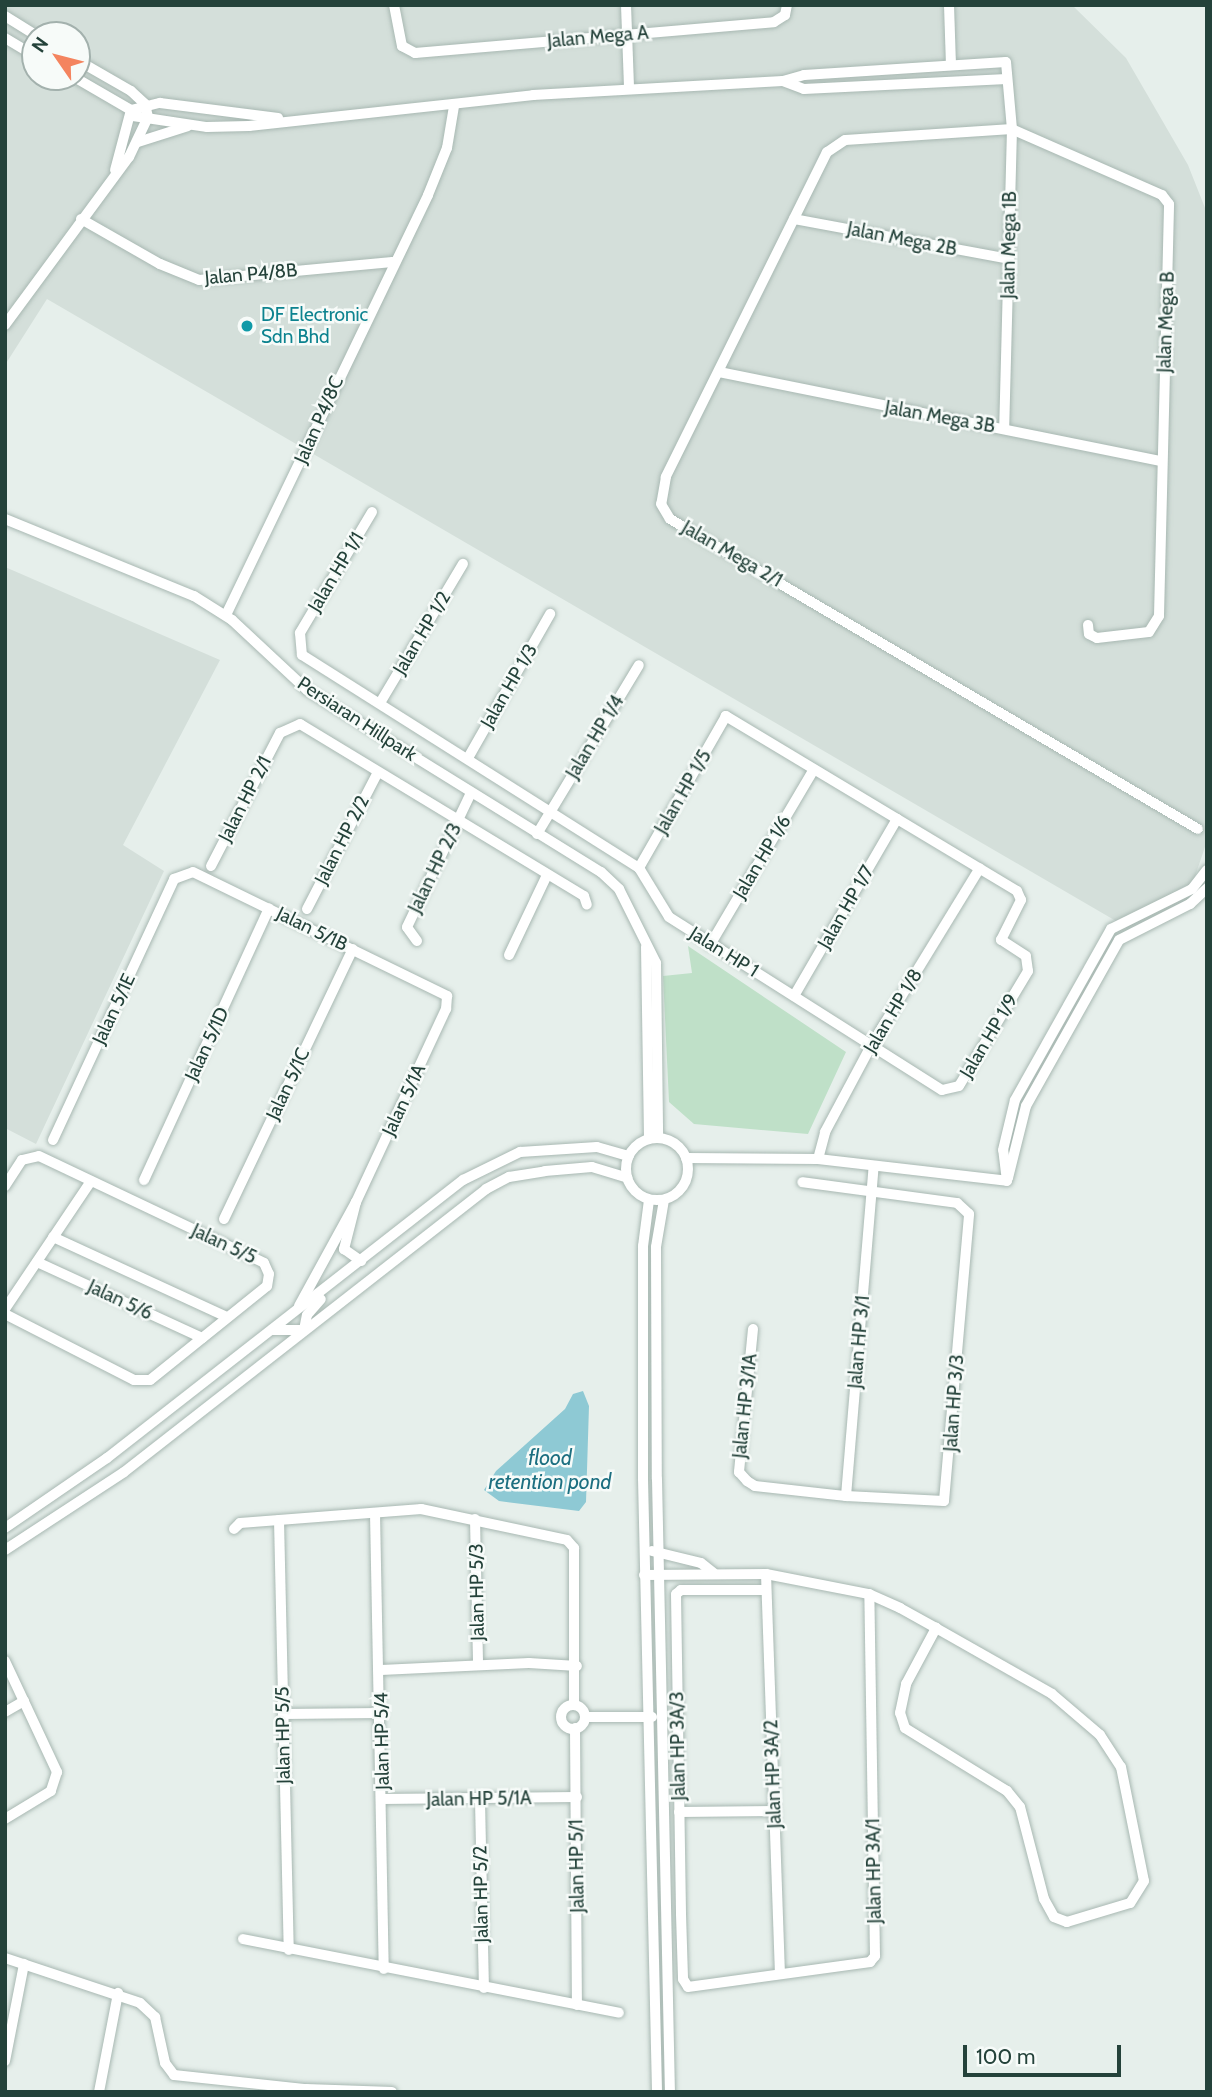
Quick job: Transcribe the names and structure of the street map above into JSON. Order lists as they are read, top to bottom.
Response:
{
  "streets": {
    "street": [
      "Jalan Mega A",
      "Jalan Mega 2B",
      "Jalan Mega 1B",
      "Jalan P4/8B",
      "Jalan Mega B",
      "Jalan Mega 3B",
      "Jalan P4/8C",
      "Jalan Mega 2/1",
      "Jalan HP 1/1",
      "Jalan HP 1/2",
      "Jalan HP 1/3",
      "Persiaran Hillpark",
      "Jalan HP 1/4",
      "Jalan HP 1/5",
      "Jalan HP 2/1",
      "Jalan HP 2/2",
      "Jalan HP 1/6",
      "Jalan HP 2/3",
      "Jalan HP 1/7",
      "Jalan 5/1B",
      "Jalan HP 1",
      "Jalan 5/1E",
      "Jalan HP 1/8",
      "Jalan HP 1/9",
      "Jalan 5/1D",
      "Jalan 5/1C",
      "Jalan 5/1A",
      "Jalan 5/5",
      "Jalan 5/6",
      "Jalan HP 3/1",
      "Jalan HP 3/3",
      "Jalan HP 3/1A",
      "Jalan HP 5/3",
      "Jalan HP 5/5",
      "Jalan HP 5/4",
      "Jalan HP 3A/3",
      "Jalan HP 3A/2",
      "Jalan HP 5/1A",
      "Jalan HP 5/1",
      "Jalan HP 3A/1",
      "Jalan HP 5/2"
    ]
  },
  "crossings": [
    ["Jalan Mega 2B", "Jalan Mega 1B"],
    ["Jalan Mega 2B", "Jalan Mega 2/1"],
    ["Jalan Mega 1B", "Jalan Mega B"],
    ["Jalan Mega 1B", "Jalan Mega 3B"],
    ["Jalan Mega 1B", "Jalan Mega 2/1"],
    ["Jalan P4/8B", "Jalan P4/8C"],
    ["Jalan Mega B", "Jalan Mega 3B"],
    ["Jalan Mega B", "Jalan Mega 2/1"],
    ["Jalan Mega 3B", "Jalan Mega 2/1"],
    ["Jalan P4/8C", "Persiaran Hillpark"],
    ["Jalan HP 1/1", "Jalan HP 1"],
    ["Jalan HP 1/2", "Jalan HP 1"],
    ["Jalan HP 1/3", "Jalan HP 1"],
    ["Persiaran Hillpark", "Jalan HP 2/3"],
    ["Jalan HP 1/4", "Jalan HP 1"],
    ["Jalan HP 1/5", "Jalan HP 1/6"],
    ["Jalan HP 1/5", "Jalan HP 1"],
    ["Jalan HP 2/1", "Jalan HP 2/2"],
    ["Jalan HP 1/6", "Jalan HP 1"],
    ["Jalan HP 1/7", "Jalan HP 1"],
    ["Jalan 5/1B", "Jalan 5/1E"],
    ["Jalan 5/1B", "Jalan 5/1D"],
    ["Jalan 5/1B", "Jalan 5/1C"],
    ["Jalan 5/1B", "Jalan 5/1A"],
    ["Jalan HP 1", "Jalan HP 1/8"],
    ["Jalan HP 1", "Jalan HP 1/9"],
    ["Jalan HP 1/8", "Jalan HP 1/9"],
    ["Jalan 5/5", "Jalan 5/6"],
    ["Jalan HP 3/1", "Jalan HP 3/3"],
    ["Jalan HP 3/1", "Jalan HP 3/1A"],
    ["Jalan HP 3/3", "Jalan HP 3/1A"],
    ["Jalan HP 5/4", "Jalan HP 5/1A"],
    ["Jalan HP 3A/3", "Jalan HP 3A/2"],
    ["Jalan HP 3A/3", "Jalan HP 3A/1"],
    ["Jalan HP 3A/2", "Jalan HP 3A/1"],
    ["Jalan HP 5/1A", "Jalan HP 5/1"],
    ["Jalan HP 5/1A", "Jalan HP 5/2"]
  ],
  "water": ["flood retention pond"],
  "places": ["DF Electronic Sdn Bhd"],
  "scale_bar": "100 m",
  "north": "top left"
}
